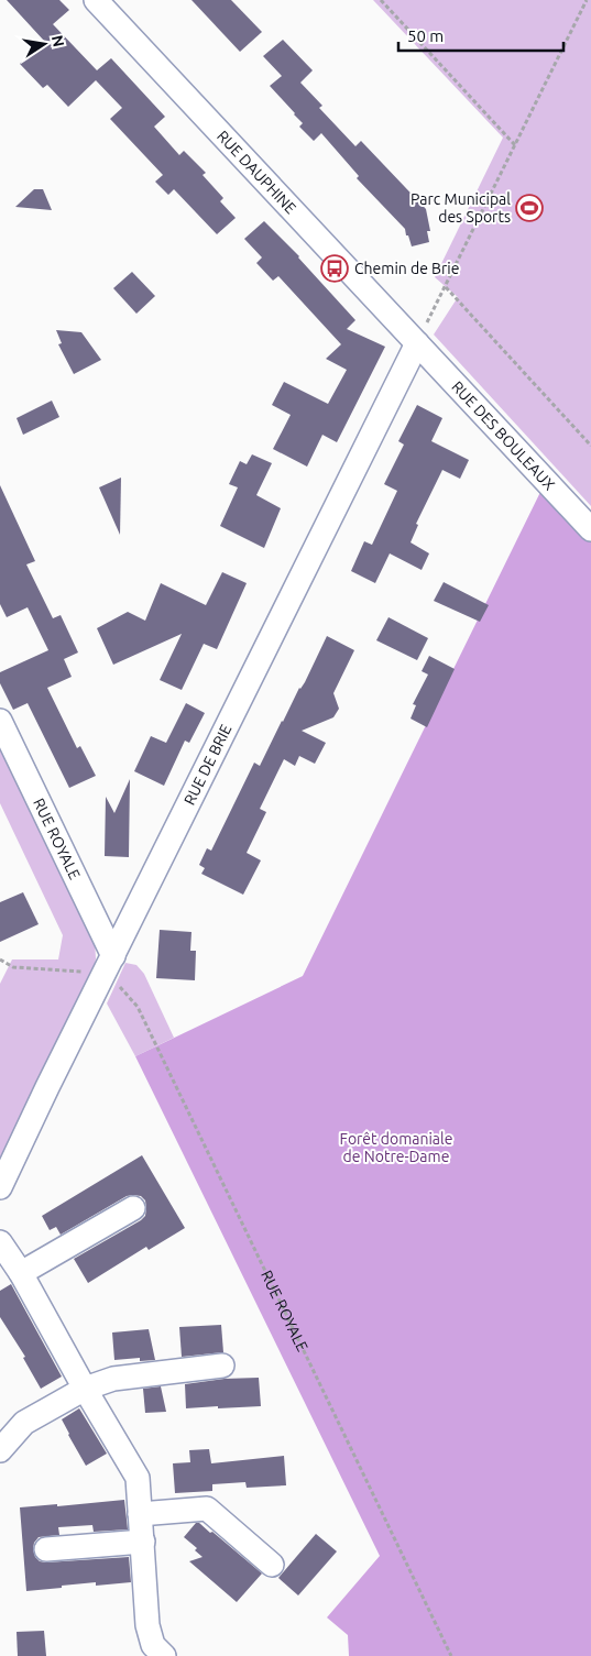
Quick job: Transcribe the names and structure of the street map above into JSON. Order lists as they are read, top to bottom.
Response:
{
  "streets": {
    "street": [
      "RUE DAUPHINE",
      "RUE DES BOULEAUX",
      "RUE DE BRIE",
      "RUE ROYALE"
    ]
  },
  "crossings": [
    ["RUE DAUPHINE", "RUE DES BOULEAUX"],
    ["RUE DAUPHINE", "RUE DE BRIE"],
    ["RUE DES BOULEAUX", "RUE DE BRIE"],
    ["RUE DE BRIE", "RUE ROYALE"]
  ],
  "parks": ["Forêt domaniale de Notre-Dame"],
  "places": {
    "sports": ["Parc Municipal des Sports"],
    "bus stop": ["Chemin de Brie"]
  },
  "scale_bar": "50 m",
  "north": "right"
}
